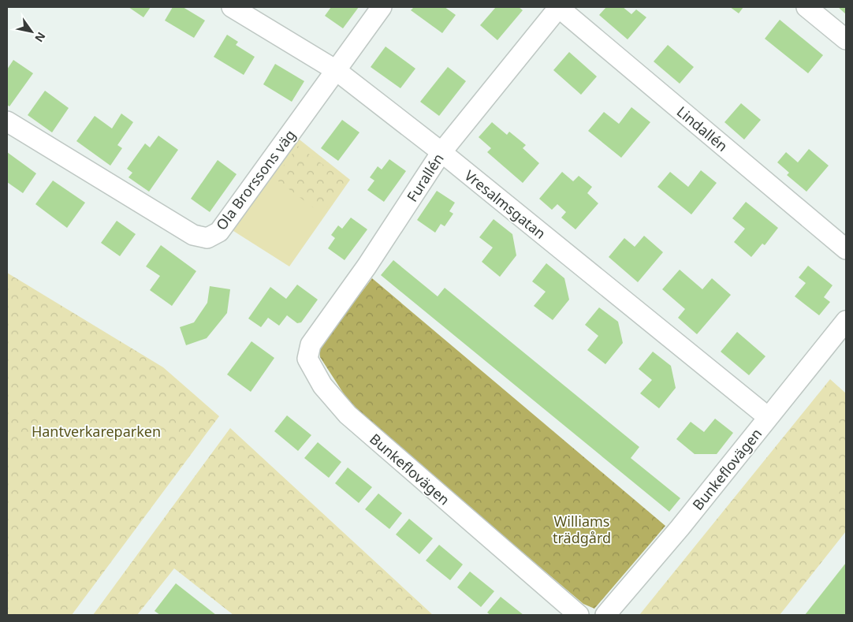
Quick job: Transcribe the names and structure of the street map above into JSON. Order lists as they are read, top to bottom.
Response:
{
  "streets": {
    "street": [
      "Lindallén",
      "Furallén",
      "Ola Brorssons väg",
      "Vresalmsgatan",
      "Bunkeflovägen"
    ]
  },
  "crossings": [
    ["Lindallén", "Furallén"],
    ["Furallén", "Vresalmsgatan"],
    ["Furallén", "Bunkeflovägen"],
    ["Ola Brorssons väg", "Vresalmsgatan"],
    ["Vresalmsgatan", "Bunkeflovägen"]
  ],
  "parks": ["Hantverkareparken", "Williams trädgård"],
  "north": "bottom right"
}
